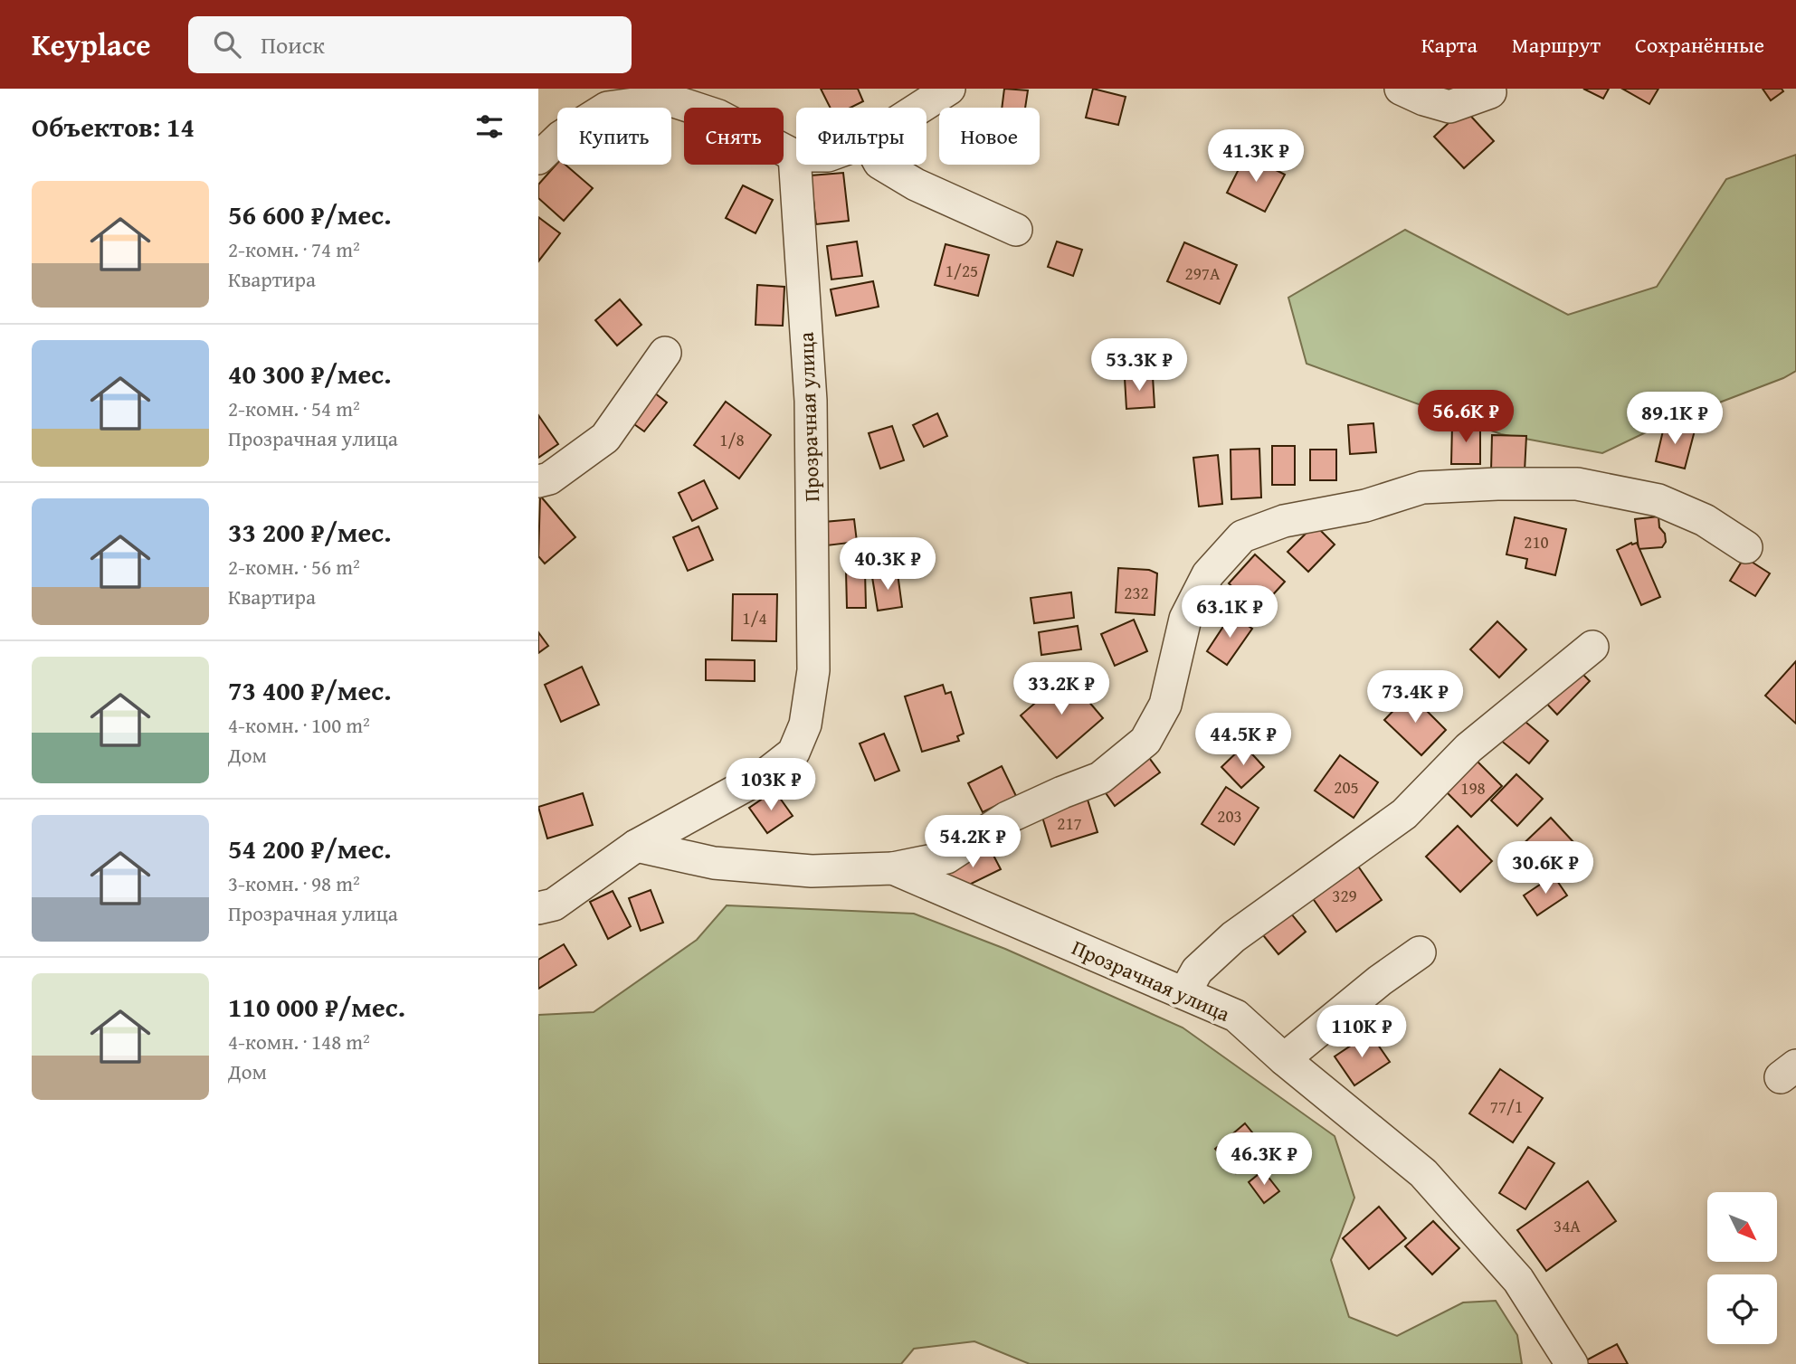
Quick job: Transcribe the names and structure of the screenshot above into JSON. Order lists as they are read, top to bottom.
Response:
{
  "streets": {
    "street": ["Прозрачная улица"]
  },
  "house_numbers": [
    "1/25",
    "297А",
    "1/8",
    "210",
    "232",
    "1/4",
    "205",
    "198",
    "203",
    "217",
    "329",
    "77/1",
    "34А"
  ],
  "north": "bottom right",
  "page": {
    "header": "Keyplace",
    "search": "Поиск",
    "nav": ["Карта", "Маршрут", "Сохранённые"],
    "heading": "Объектов: 14",
    "chip": [
      "Купить",
      "Снять",
      "Фильтры",
      "Новое"
    ],
    "price": [
      "41.3K ₽",
      "53.3K ₽",
      "56.6K ₽",
      "89.1K ₽",
      "40.3K ₽",
      "63.1K ₽",
      "33.2K ₽",
      "73.4K ₽",
      "44.5K ₽",
      "103K ₽",
      "54.2K ₽",
      "30.6K ₽",
      "110K ₽",
      "46.3K ₽"
    ],
    "list": [
      {
        "name": "56 600 ₽/мес.",
        "note": "2-комн. · 74 m² · Квартира"
      },
      {
        "name": "40 300 ₽/мес.",
        "note": "2-комн. · 54 m² · Прозрачная улица"
      },
      {
        "name": "33 200 ₽/мес.",
        "note": "2-комн. · 56 m² · Квартира"
      },
      {
        "name": "73 400 ₽/мес.",
        "note": "4-комн. · 100 m² · Дом"
      },
      {
        "name": "54 200 ₽/мес.",
        "note": "3-комн. · 98 m² · Прозрачная улица"
      },
      {
        "name": "110 000 ₽/мес.",
        "note": "4-комн. · 148 m² · Дом"
      }
    ]
  }
}
